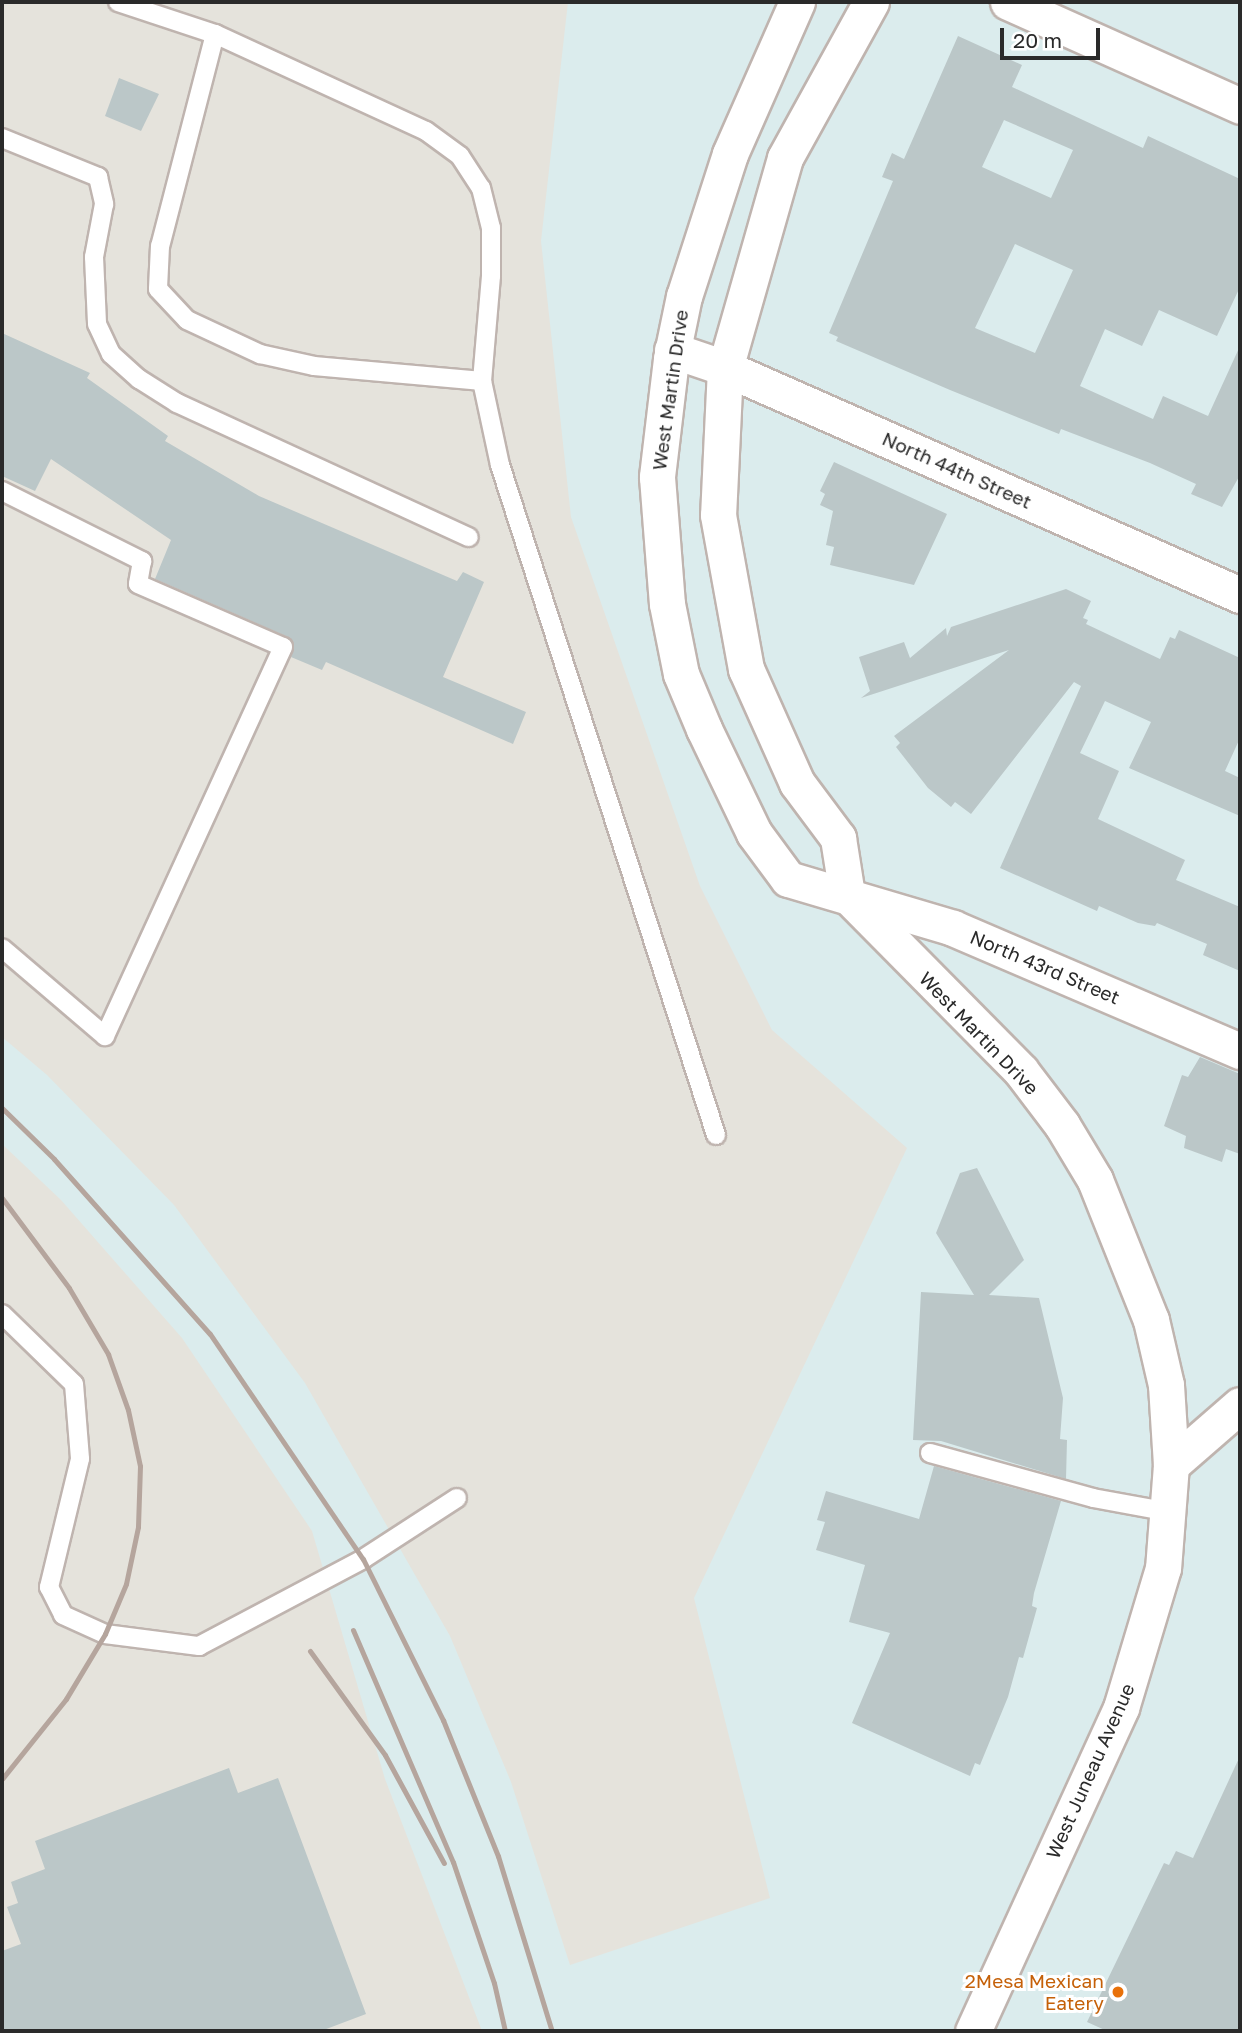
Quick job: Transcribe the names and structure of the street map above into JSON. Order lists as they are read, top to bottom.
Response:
{
  "streets": {
    "street": [
      "West Martin Drive",
      "North 44th Street",
      "North 43rd Street",
      "West Juneau Avenue"
    ]
  },
  "crossings": [
    ["West Martin Drive", "North 44th Street"],
    ["West Martin Drive", "North 43rd Street"],
    ["West Martin Drive", "West Juneau Avenue"]
  ],
  "places": ["2Mesa Mexican Eatery"],
  "scale_bar": "20 m"
}
